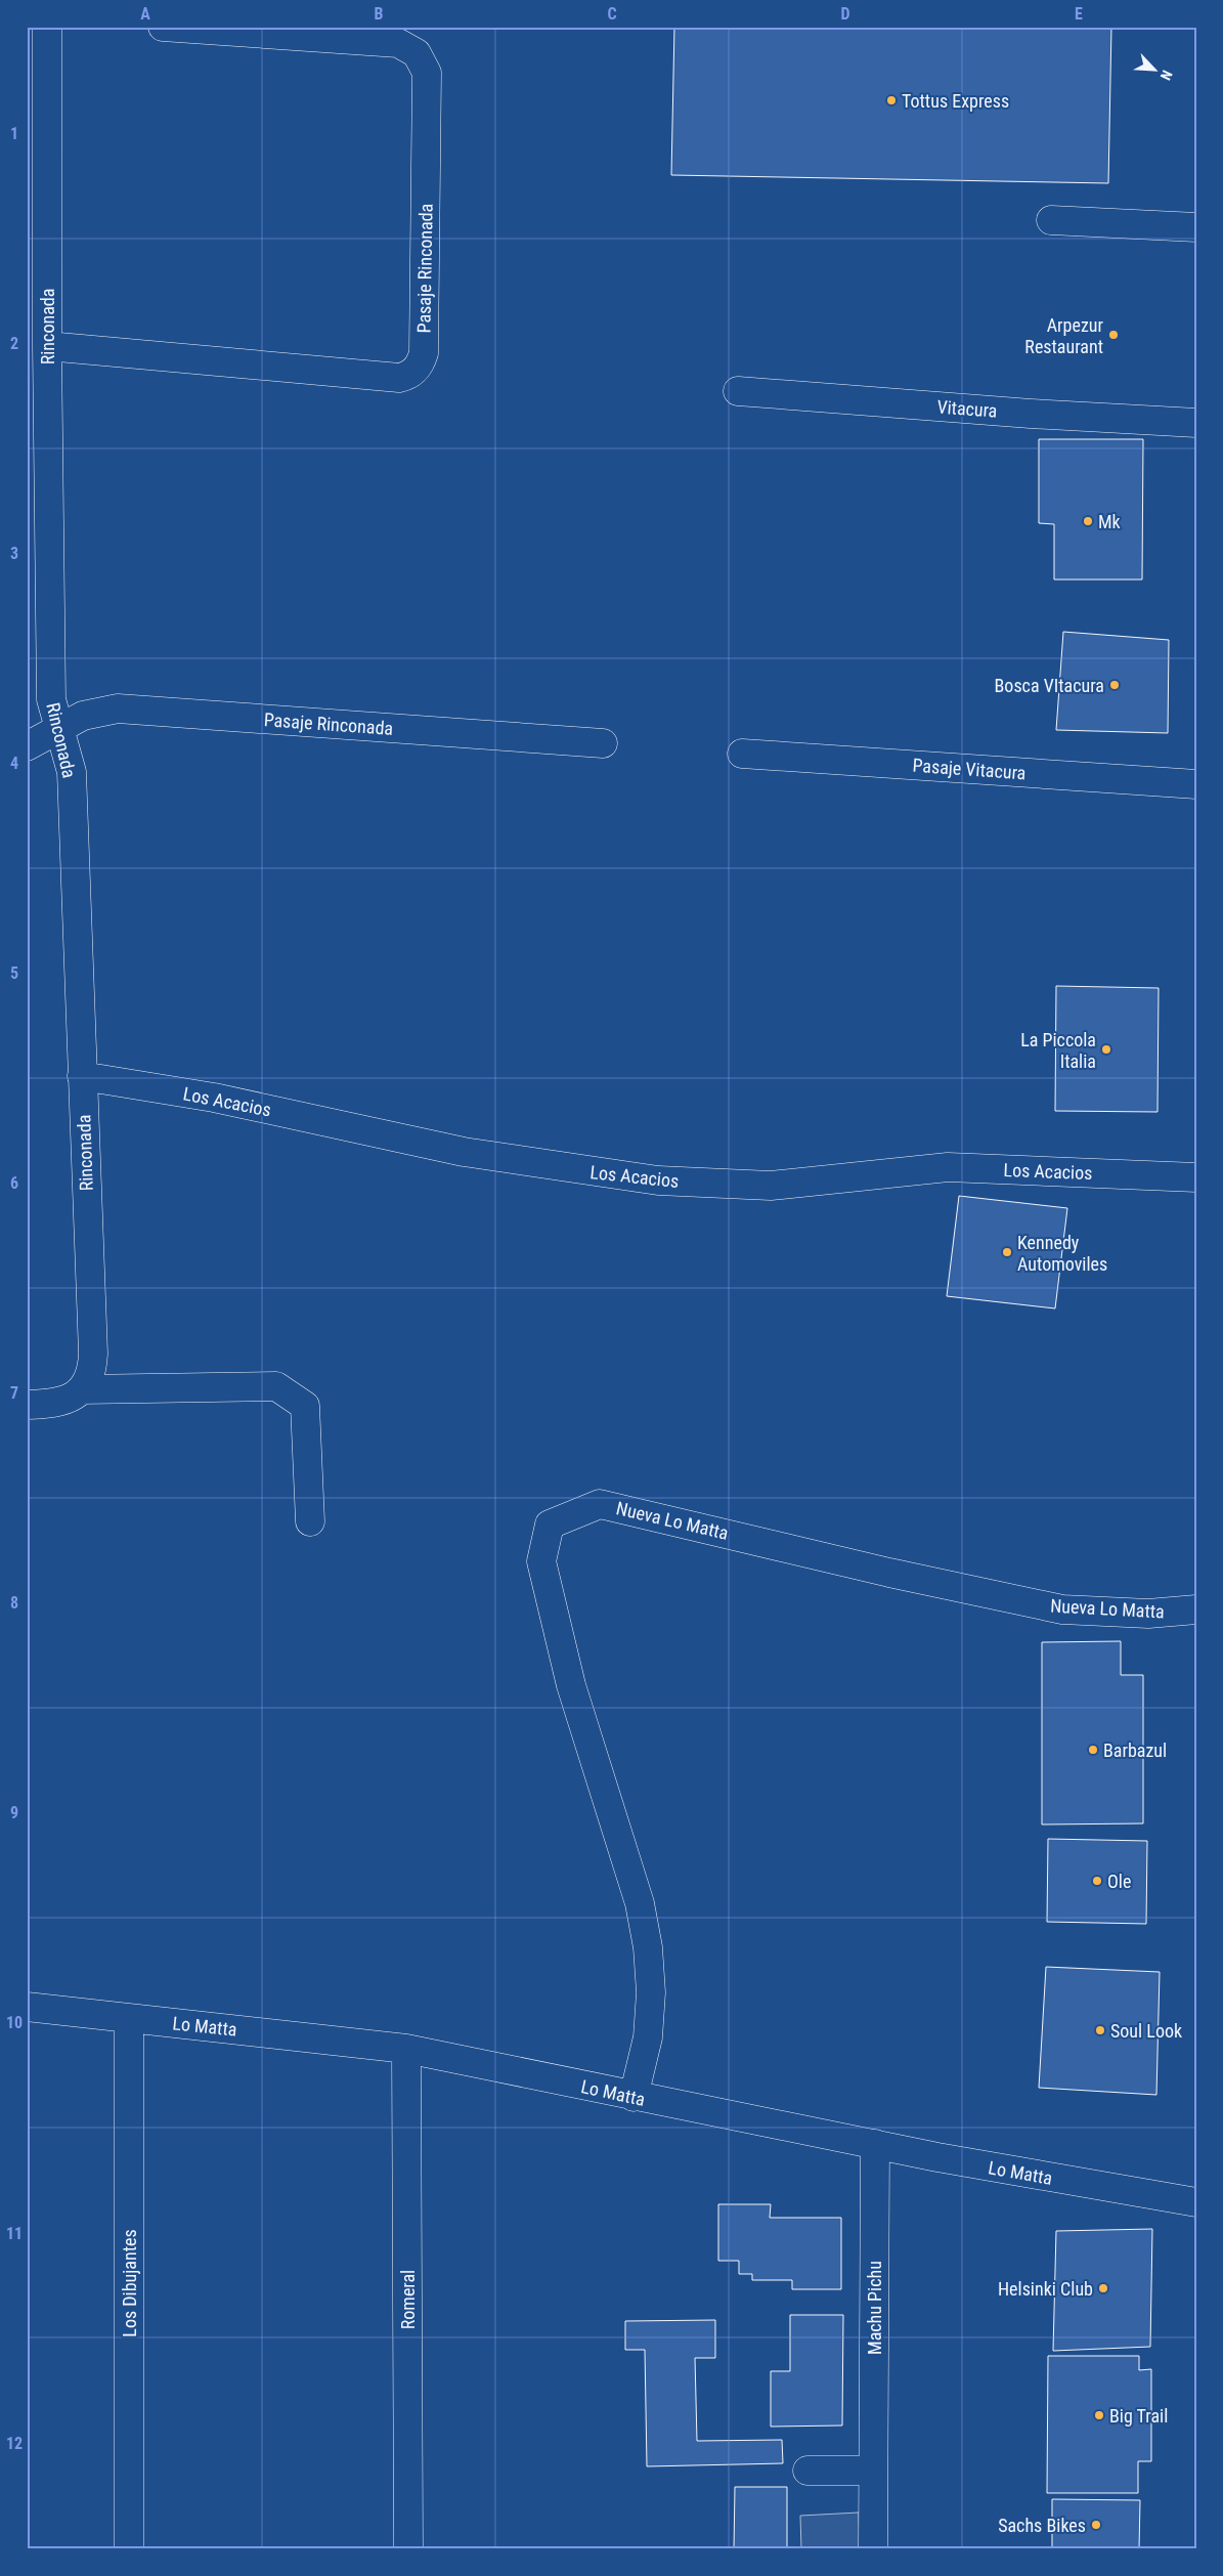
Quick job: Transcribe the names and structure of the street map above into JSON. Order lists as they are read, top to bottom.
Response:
{
  "streets": {
    "street": [
      "Pasaje Rinconada",
      "Rinconada",
      "Vitacura",
      "Pasaje Vitacura",
      "Los Acacios",
      "Nueva Lo Matta",
      "Lo Matta",
      "Los Dibujantes",
      "Romeral",
      "Machu Pichu"
    ]
  },
  "crossings": [
    ["Pasaje Rinconada", "Rinconada"],
    ["Rinconada", "Los Acacios"],
    ["Nueva Lo Matta", "Lo Matta"],
    ["Lo Matta", "Los Dibujantes"],
    ["Lo Matta", "Romeral"],
    ["Lo Matta", "Machu Pichu"]
  ],
  "places": [
    "Tottus Express",
    "Arpezur Restaurant",
    "Mk",
    "Bosca VItacura",
    "La Piccola Italia",
    "Kennedy Automoviles",
    "Barbazul",
    "Ole",
    "Soul Look",
    "Helsinki Club",
    "Big Trail",
    "Sachs Bikes"
  ],
  "north": "bottom right",
  "grid": {
    "columns": [
      "A",
      "B",
      "C",
      "D",
      "E"
    ],
    "rows": [
      "1",
      "2",
      "3",
      "4",
      "5",
      "6",
      "7",
      "8",
      "9",
      "10",
      "11",
      "12"
    ]
  }
}
